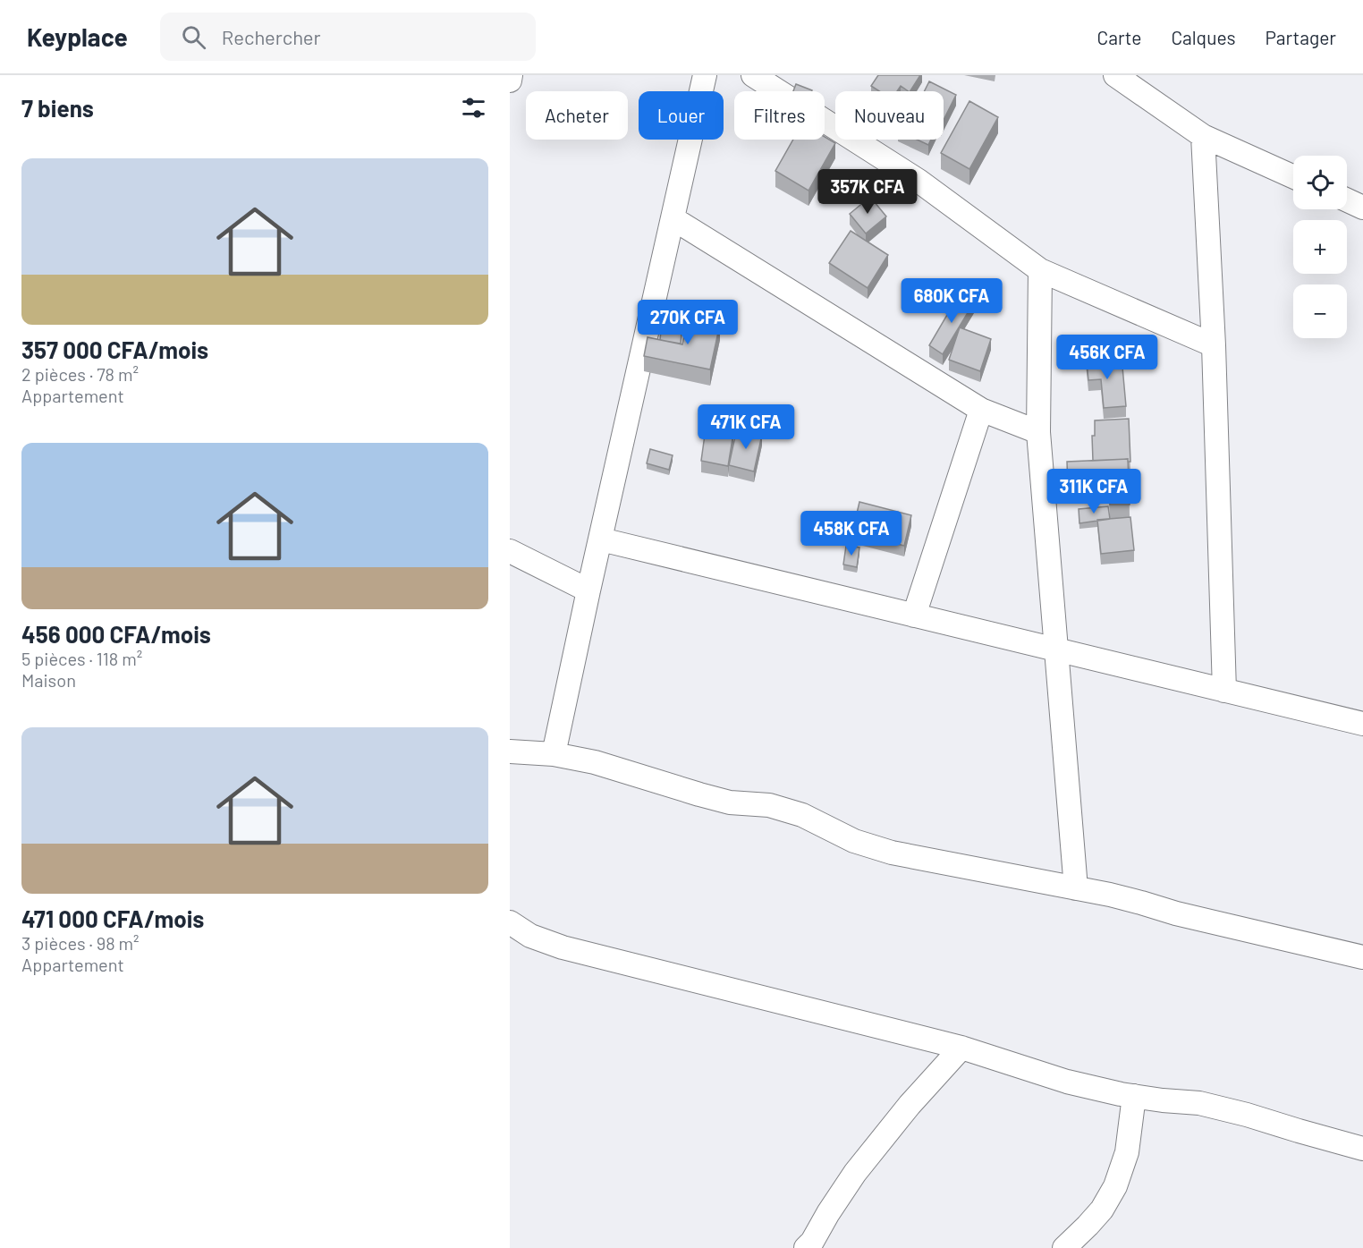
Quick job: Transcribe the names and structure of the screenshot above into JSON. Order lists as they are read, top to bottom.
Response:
{
  "page": {
    "header": "Keyplace",
    "search": "Rechercher",
    "nav": ["Carte", "Calques", "Partager"],
    "heading": "7 biens",
    "chip": [
      "Acheter",
      "Louer",
      "Filtres",
      "Nouveau"
    ],
    "list": [
      {
        "name": "357 000 CFA/mois",
        "note": "2 pièces · 78 m² · Appartement"
      },
      {
        "name": "456 000 CFA/mois",
        "note": "5 pièces · 118 m² · Maison"
      },
      {
        "name": "471 000 CFA/mois",
        "note": "3 pièces · 98 m² · Appartement"
      }
    ],
    "map_buttons": ["+", "−"],
    "price": [
      "357K CFA",
      "680K CFA",
      "270K CFA",
      "456K CFA",
      "471K CFA",
      "311K CFA",
      "458K CFA"
    ]
  }
}
